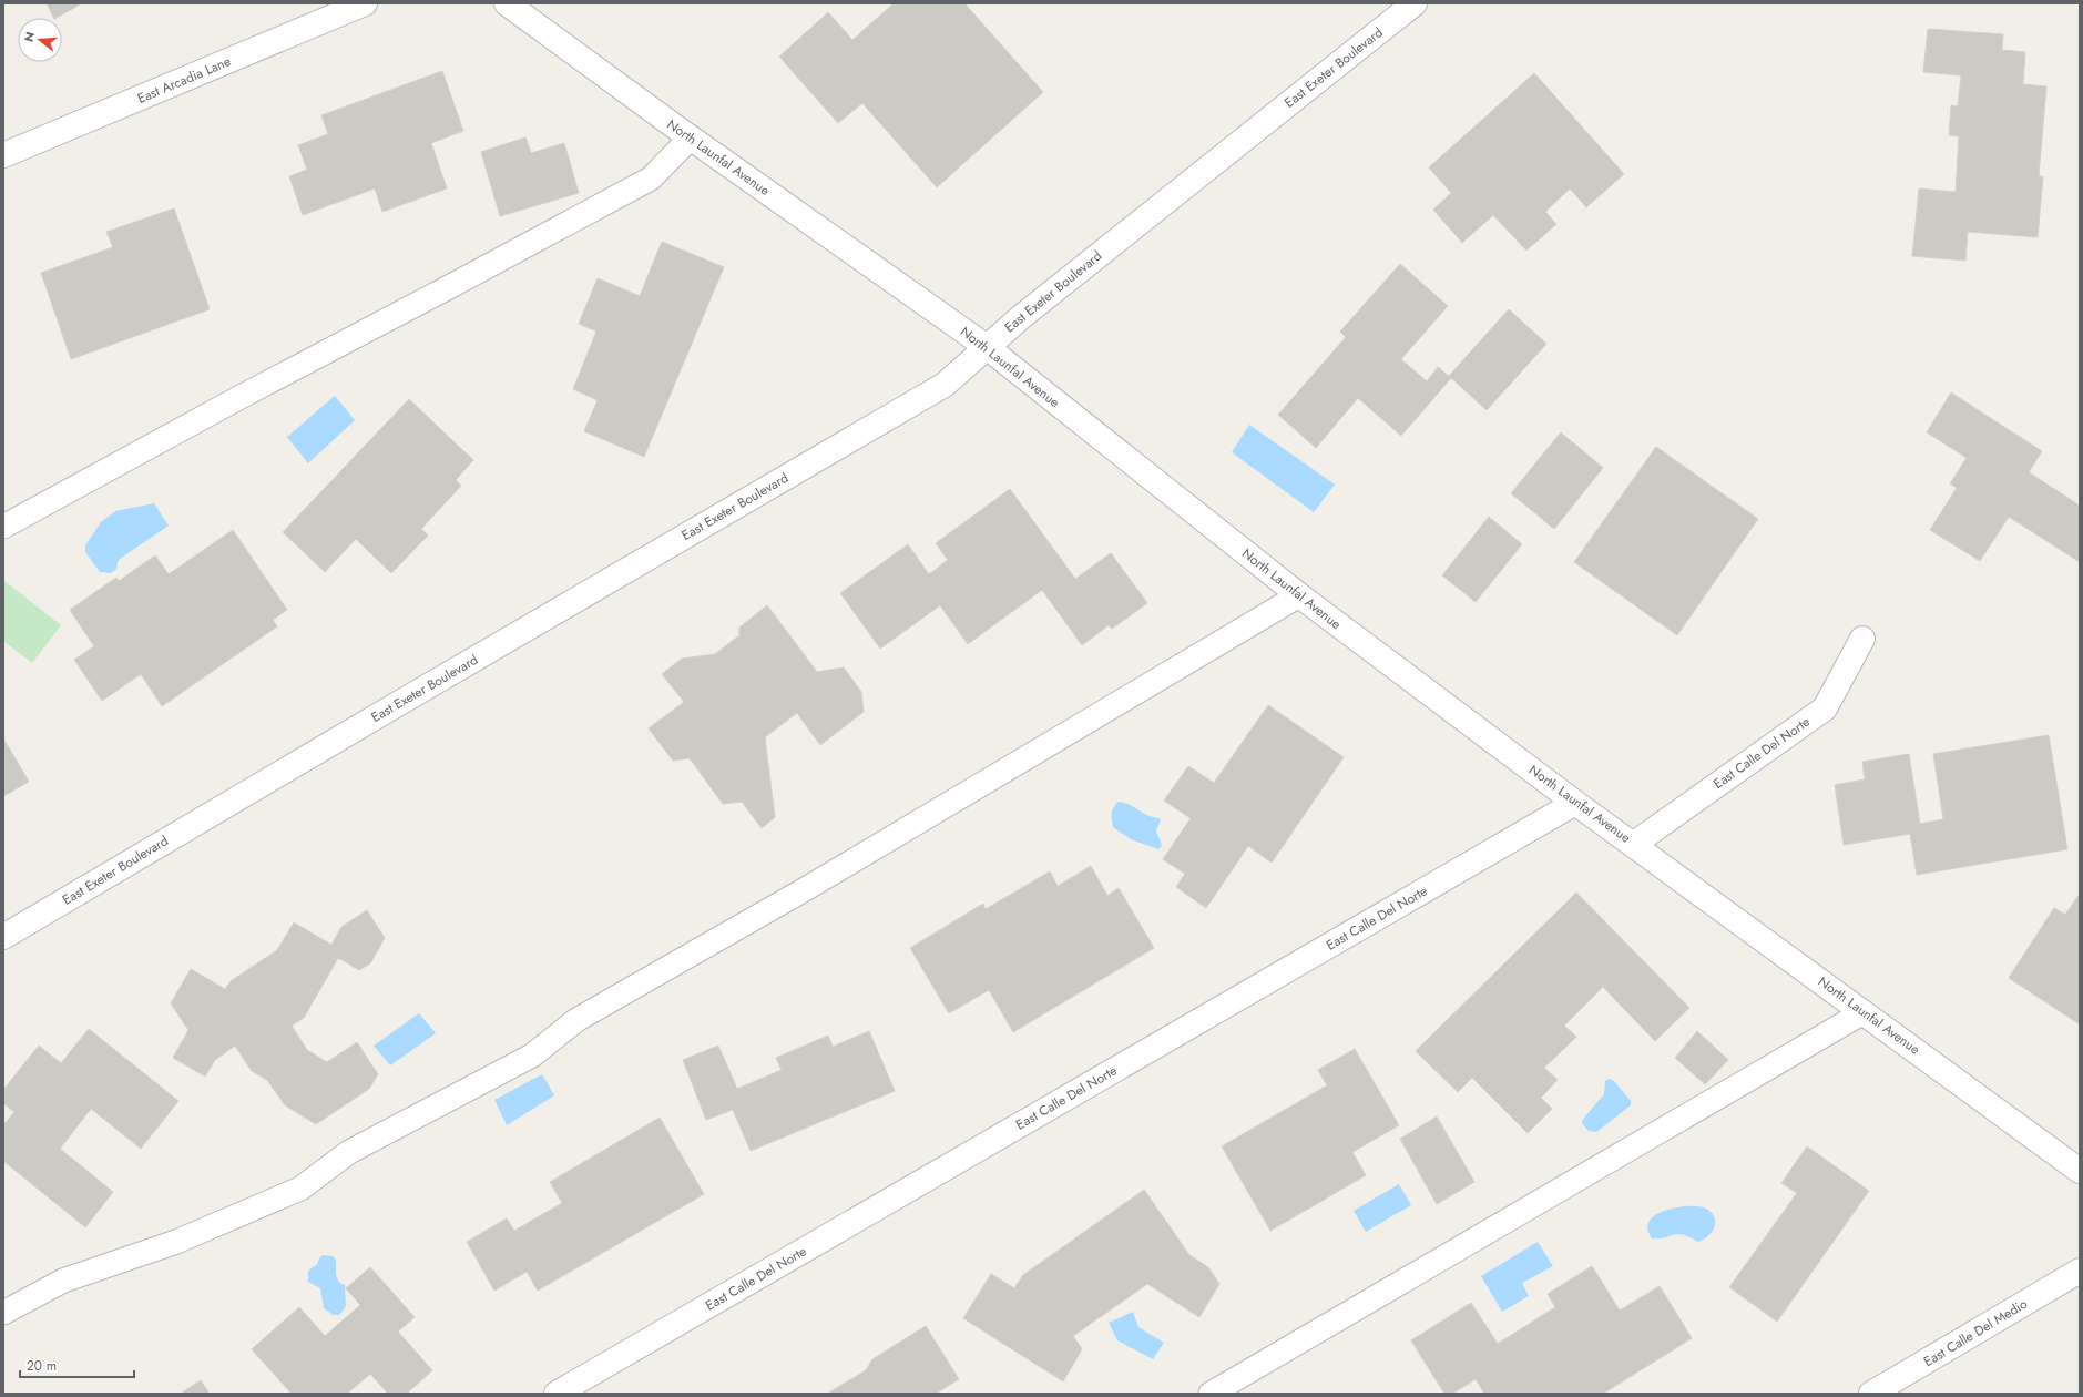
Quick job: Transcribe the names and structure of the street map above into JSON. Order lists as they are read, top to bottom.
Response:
{
  "streets": {
    "street": [
      "East Exeter Boulevard",
      "East Arcadia Lane",
      "North Launfal Avenue",
      "East Calle Del Norte",
      "East Calle Del Medio"
    ]
  },
  "crossings": [
    ["East Exeter Boulevard", "North Launfal Avenue"],
    ["North Launfal Avenue", "East Calle Del Norte"]
  ],
  "scale_bar": "20 m",
  "north": "left"
}
